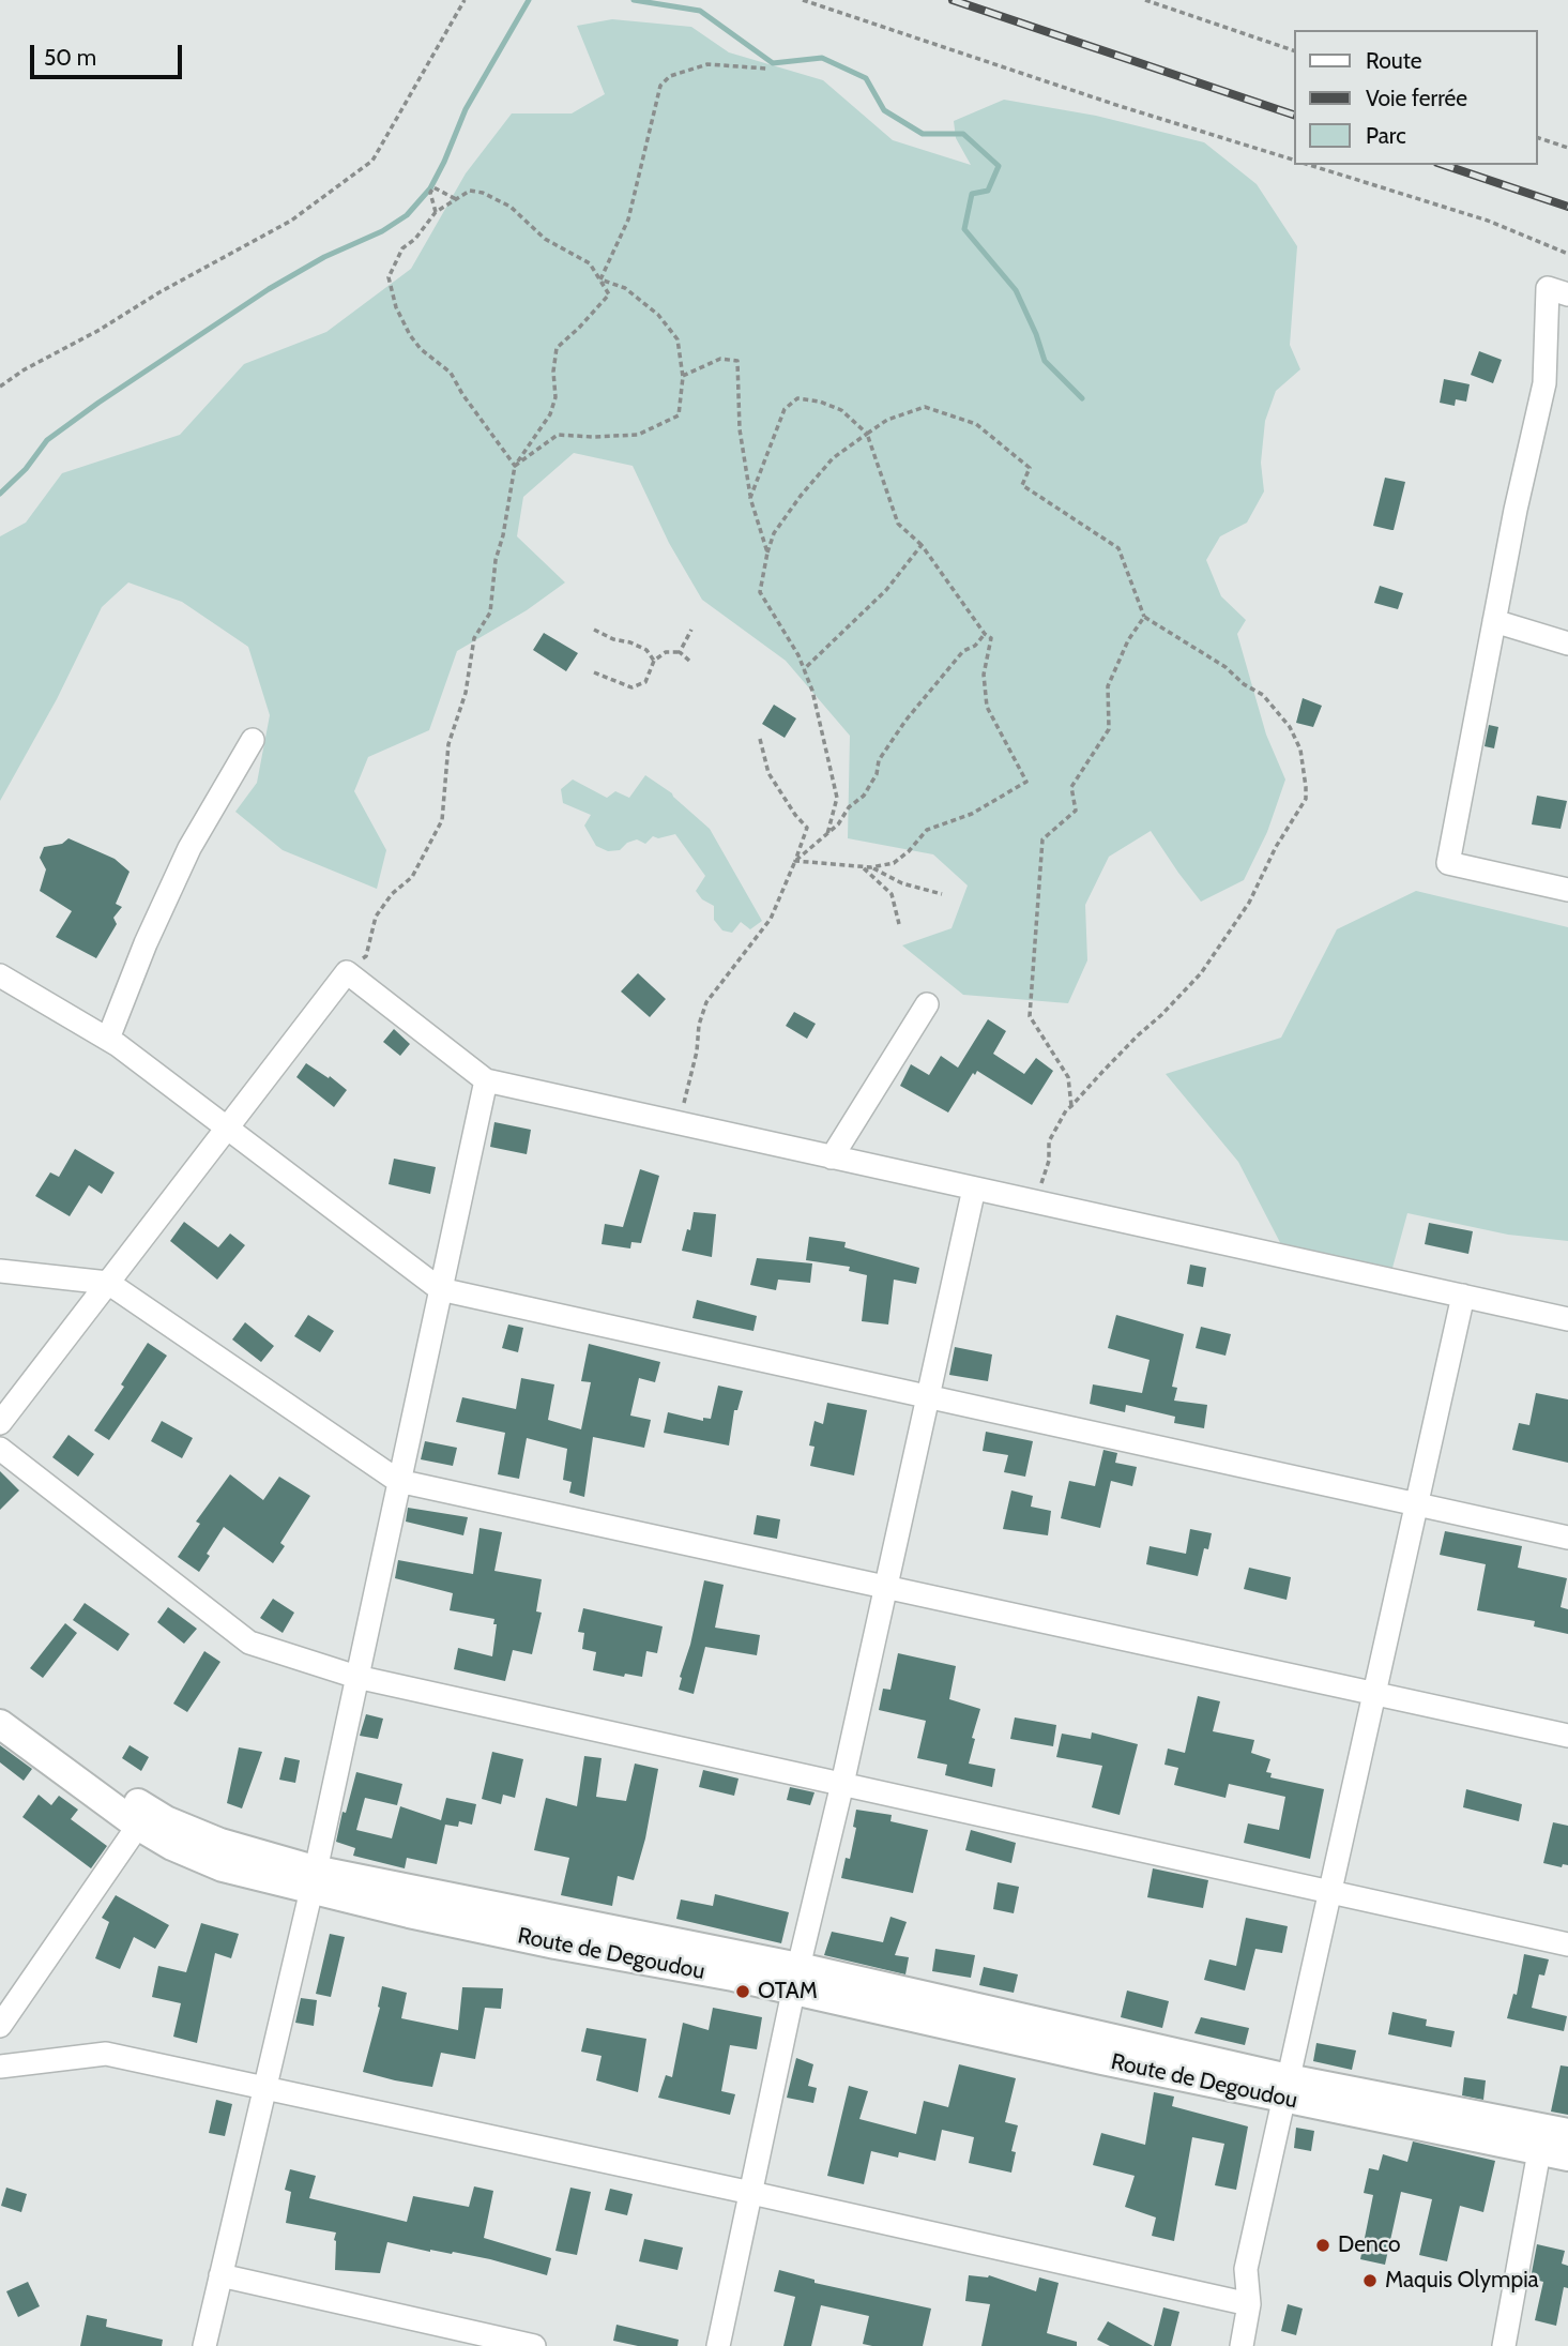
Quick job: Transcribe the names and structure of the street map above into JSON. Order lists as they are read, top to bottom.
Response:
{
  "streets": {
    "main road": ["Route de Degoudou"]
  },
  "places": ["OTAM", "Denco", "Maquis Olympia"],
  "legend": ["Route", "Voie ferrée", "Parc"],
  "scale_bar": "50 m"
}
